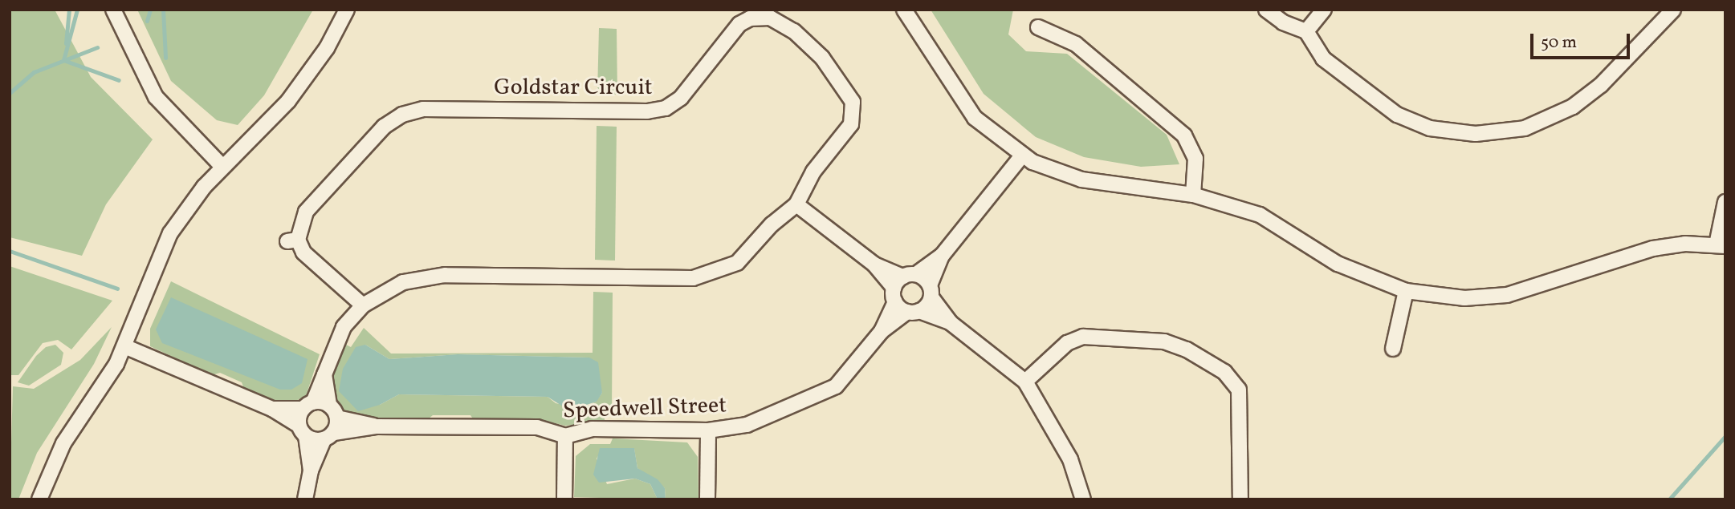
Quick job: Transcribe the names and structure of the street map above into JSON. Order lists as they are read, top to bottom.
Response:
{
  "streets": {
    "street": ["Goldstar Circuit", "Speedwell Street"]
  },
  "crossings": [
    ["Goldstar Circuit", "Speedwell Street"]
  ],
  "scale_bar": "50 m"
}
